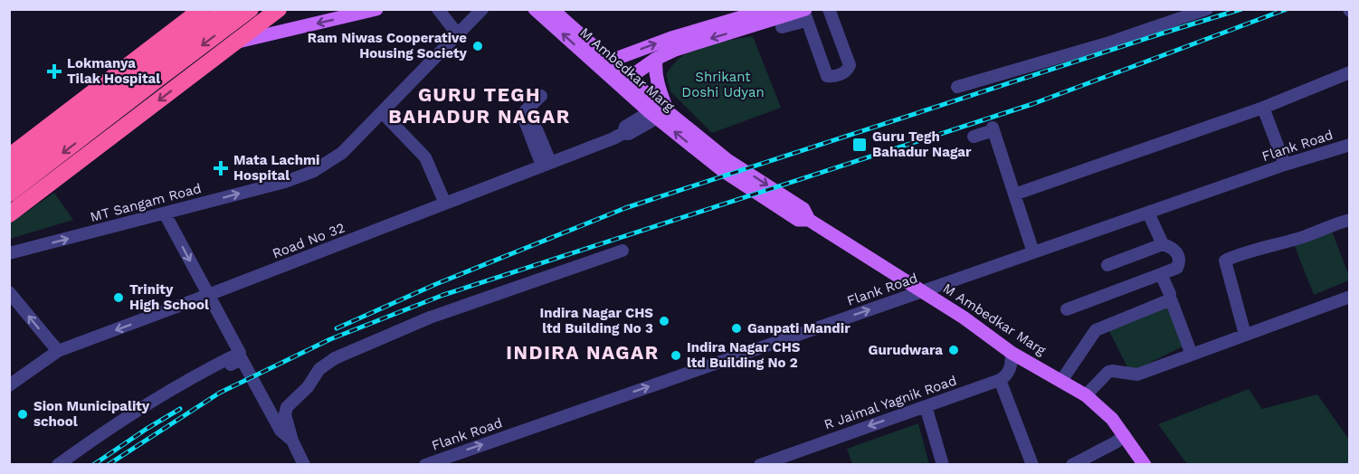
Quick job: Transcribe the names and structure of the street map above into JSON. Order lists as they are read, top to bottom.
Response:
{
  "streets": {
    "main road": ["M Ambedkar Marg"],
    "street": [
      "Flank Road",
      "MT Sangam Road",
      "Road No 32",
      "R Jaimal Yagnik Road"
    ]
  },
  "crossings": [
    ["M Ambedkar Marg", "Flank Road"],
    ["M Ambedkar Marg", "Road No 32"]
  ],
  "one_way": ["Flank Road", "MT Sangam Road", "R Jaimal Yagnik Road"],
  "districts": ["GURU TEGH BAHADUR NAGAR", "INDIRA NAGAR"],
  "parks": ["Shrikant Doshi Udyan"],
  "places": {
    "other": [
      "Ram Niwas Cooperative Housing Society",
      "Trinity High School",
      "Indira Nagar CHS ltd Building No 3",
      "Ganpati Mandir",
      "Gurudwara",
      "Indira Nagar CHS ltd Building No 2",
      "Sion Municipality school"
    ],
    "health": ["Lokmanya Tilak Hospital", "Mata Lachmi Hospital"],
    "transit": ["Guru Tegh Bahadur Nagar"]
  }
}
